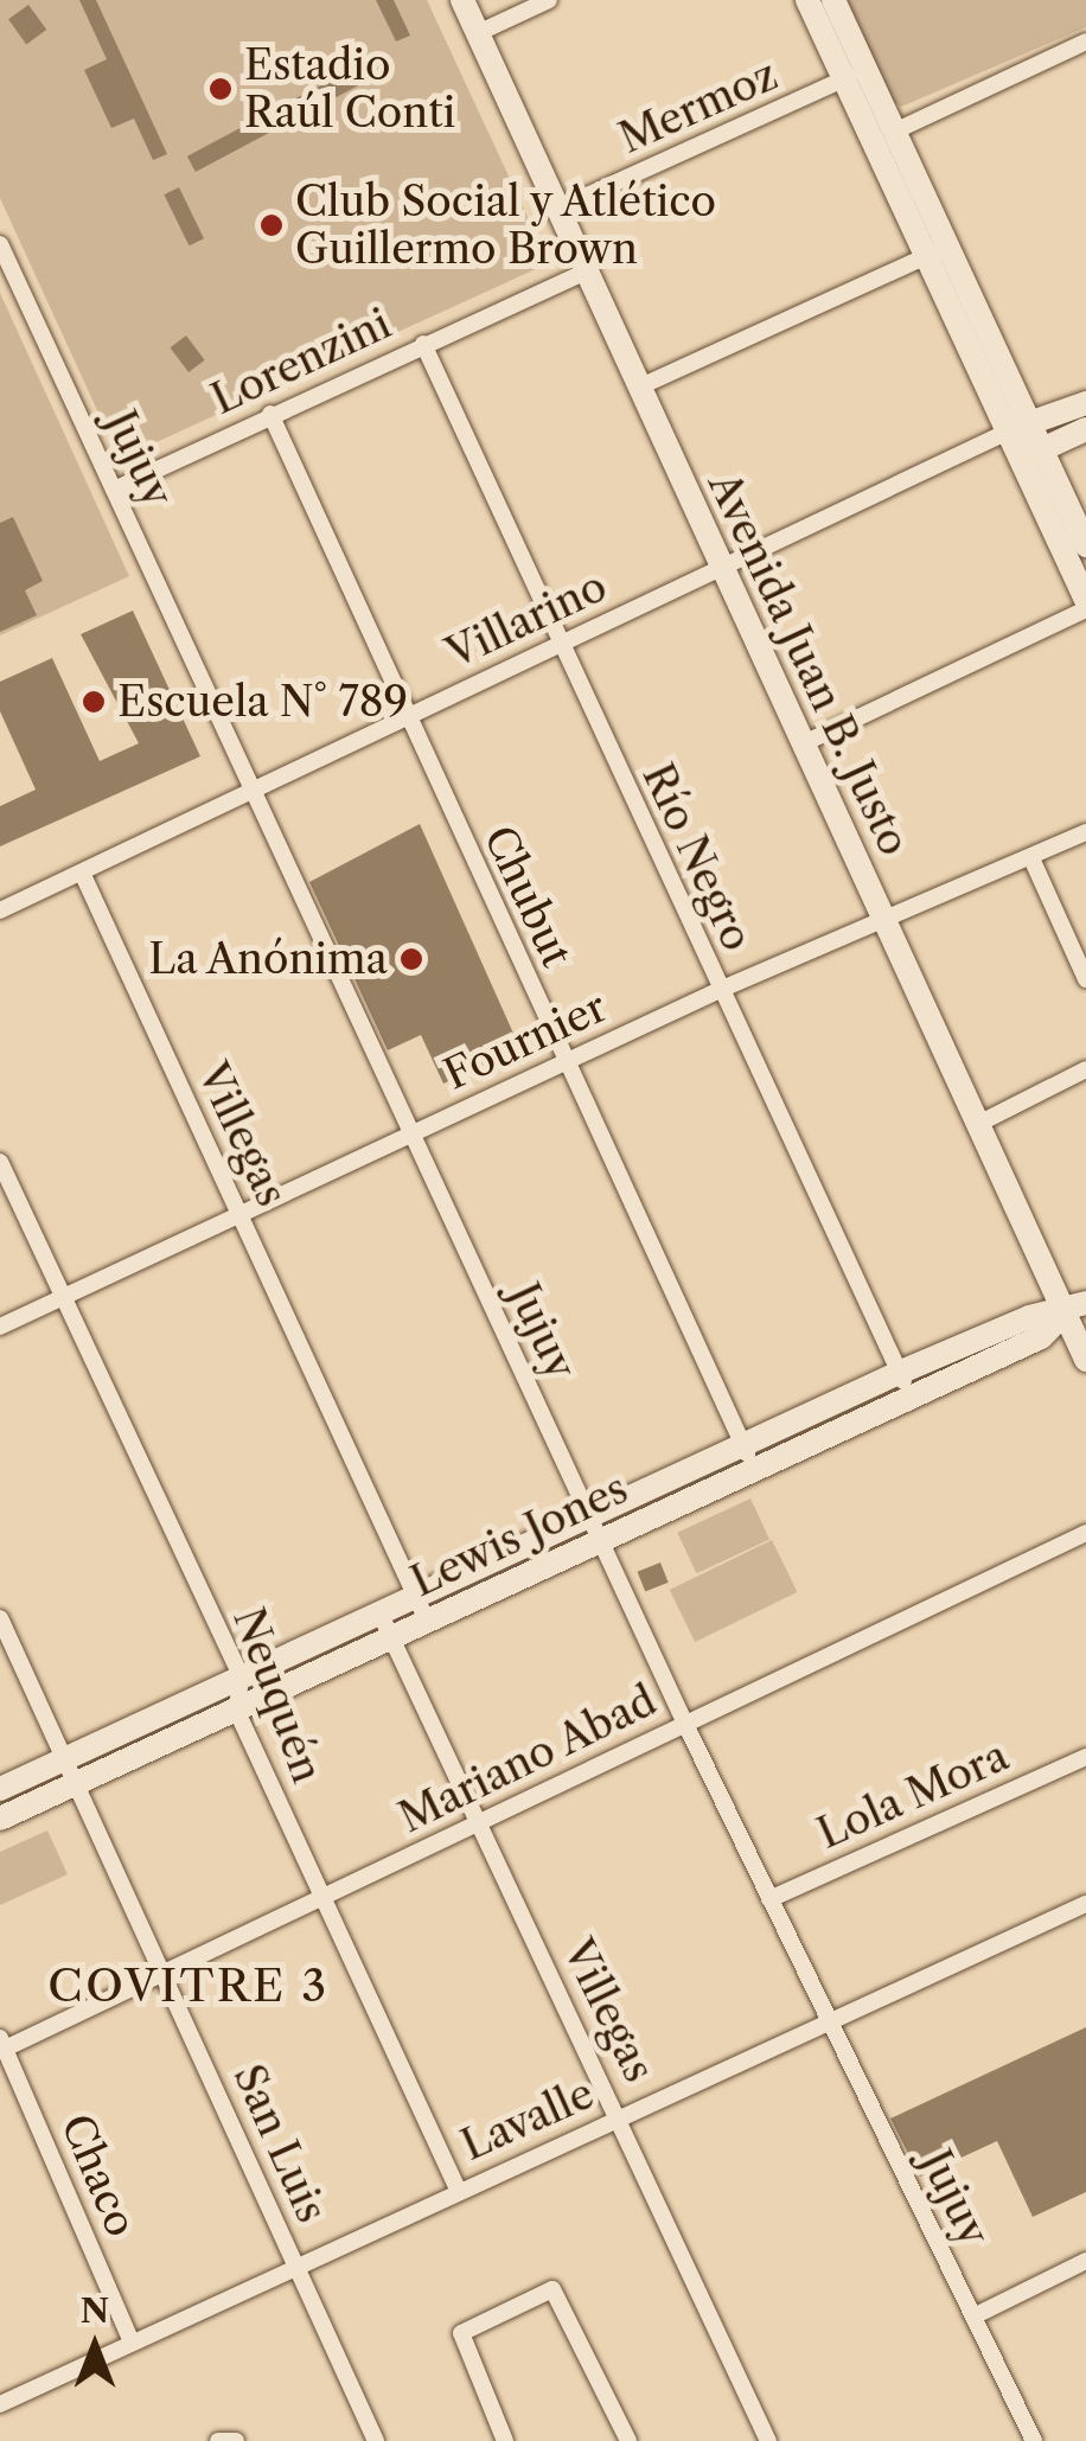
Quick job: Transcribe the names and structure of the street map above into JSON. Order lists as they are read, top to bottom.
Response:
{
  "streets": {
    "main road": ["Villarino", "Avenida Juan B. Justo", "Lewis Jones"],
    "street": [
      "Mermoz",
      "Lorenzini",
      "Jujuy",
      "Río Negro",
      "Chubut",
      "Fournier",
      "Villegas",
      "Neuquén",
      "Mariano Abad",
      "Lola Mora",
      "Lavalle",
      "San Luis",
      "Chaco"
    ]
  },
  "crossings": [
    ["Mermoz", "Avenida Juan B. Justo"],
    ["Lorenzini", "Jujuy"],
    ["Lorenzini", "Avenida Juan B. Justo"],
    ["Lorenzini", "Río Negro"],
    ["Lorenzini", "Chubut"],
    ["Jujuy", "Villarino"],
    ["Jujuy", "Fournier"],
    ["Jujuy", "Lewis Jones"],
    ["Jujuy", "Mariano Abad"],
    ["Jujuy", "Lola Mora"],
    ["Jujuy", "Lavalle"],
    ["Villarino", "Avenida Juan B. Justo"],
    ["Villarino", "Río Negro"],
    ["Villarino", "Chubut"],
    ["Villarino", "Villegas"],
    ["Avenida Juan B. Justo", "Fournier"],
    ["Avenida Juan B. Justo", "Lewis Jones"],
    ["Río Negro", "Fournier"],
    ["Río Negro", "Lewis Jones"],
    ["Chubut", "Fournier"],
    ["Chubut", "Lewis Jones"],
    ["Fournier", "Villegas"],
    ["Fournier", "Neuquén"],
    ["Villegas", "Lewis Jones"],
    ["Villegas", "Mariano Abad"],
    ["Villegas", "Lavalle"],
    ["Lewis Jones", "Neuquén"],
    ["Lewis Jones", "San Luis"],
    ["Neuquén", "Mariano Abad"],
    ["Neuquén", "Lavalle"],
    ["Mariano Abad", "San Luis"],
    ["Mariano Abad", "Chaco"],
    ["Lavalle", "San Luis"],
    ["Lavalle", "Chaco"]
  ],
  "districts": ["COVITRE 3"],
  "places": [
    "Estadio Raúl Conti",
    "Club Social y Atlético Guillermo Brown",
    "Escuela N° 789",
    "La Anónima"
  ],
  "north": "top"
}
